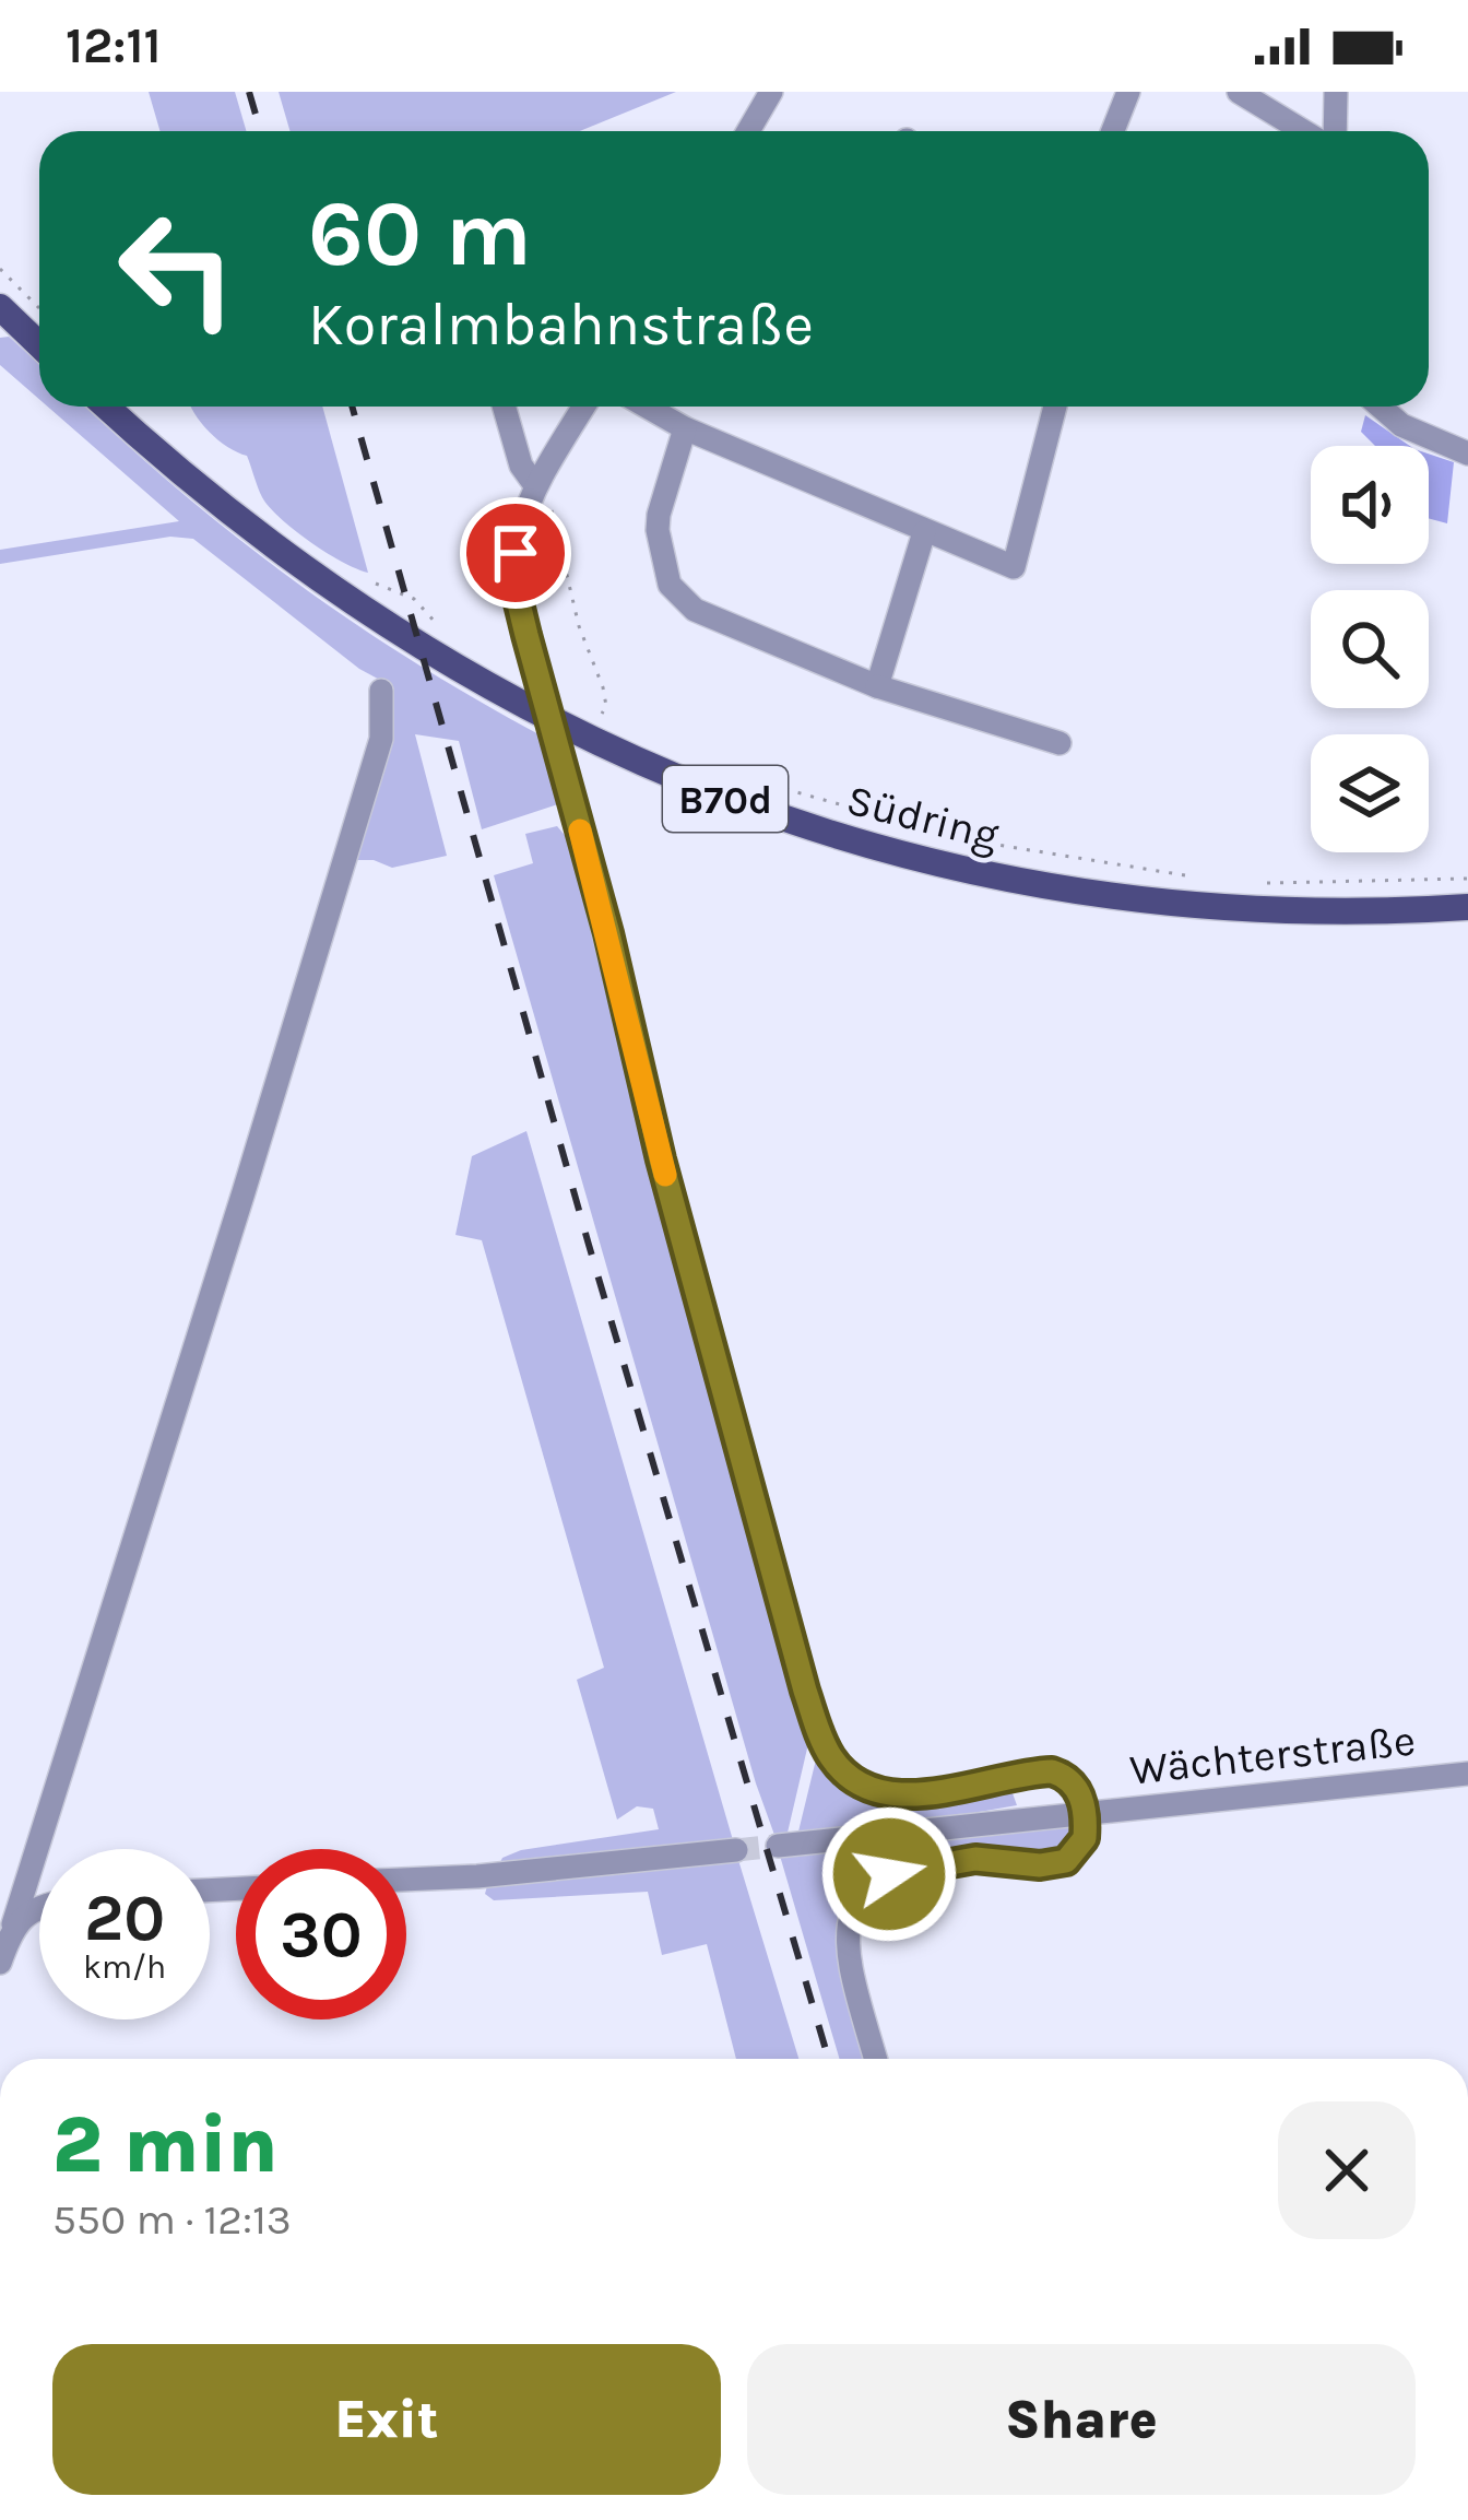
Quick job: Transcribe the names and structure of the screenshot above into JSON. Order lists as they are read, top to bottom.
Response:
{
  "streets": {
    "main road": ["B70d", "Südring"],
    "street": ["Wächterstraße"]
  },
  "page": {
    "status": "12:11",
    "turn": ["60 m", "Koralmbahnstraße"],
    "speed": "20 km/h",
    "limit": "30",
    "heading": ["2 min", "550 m · 12:13"],
    "buttons": ["Exit", "Share"]
  }
}
